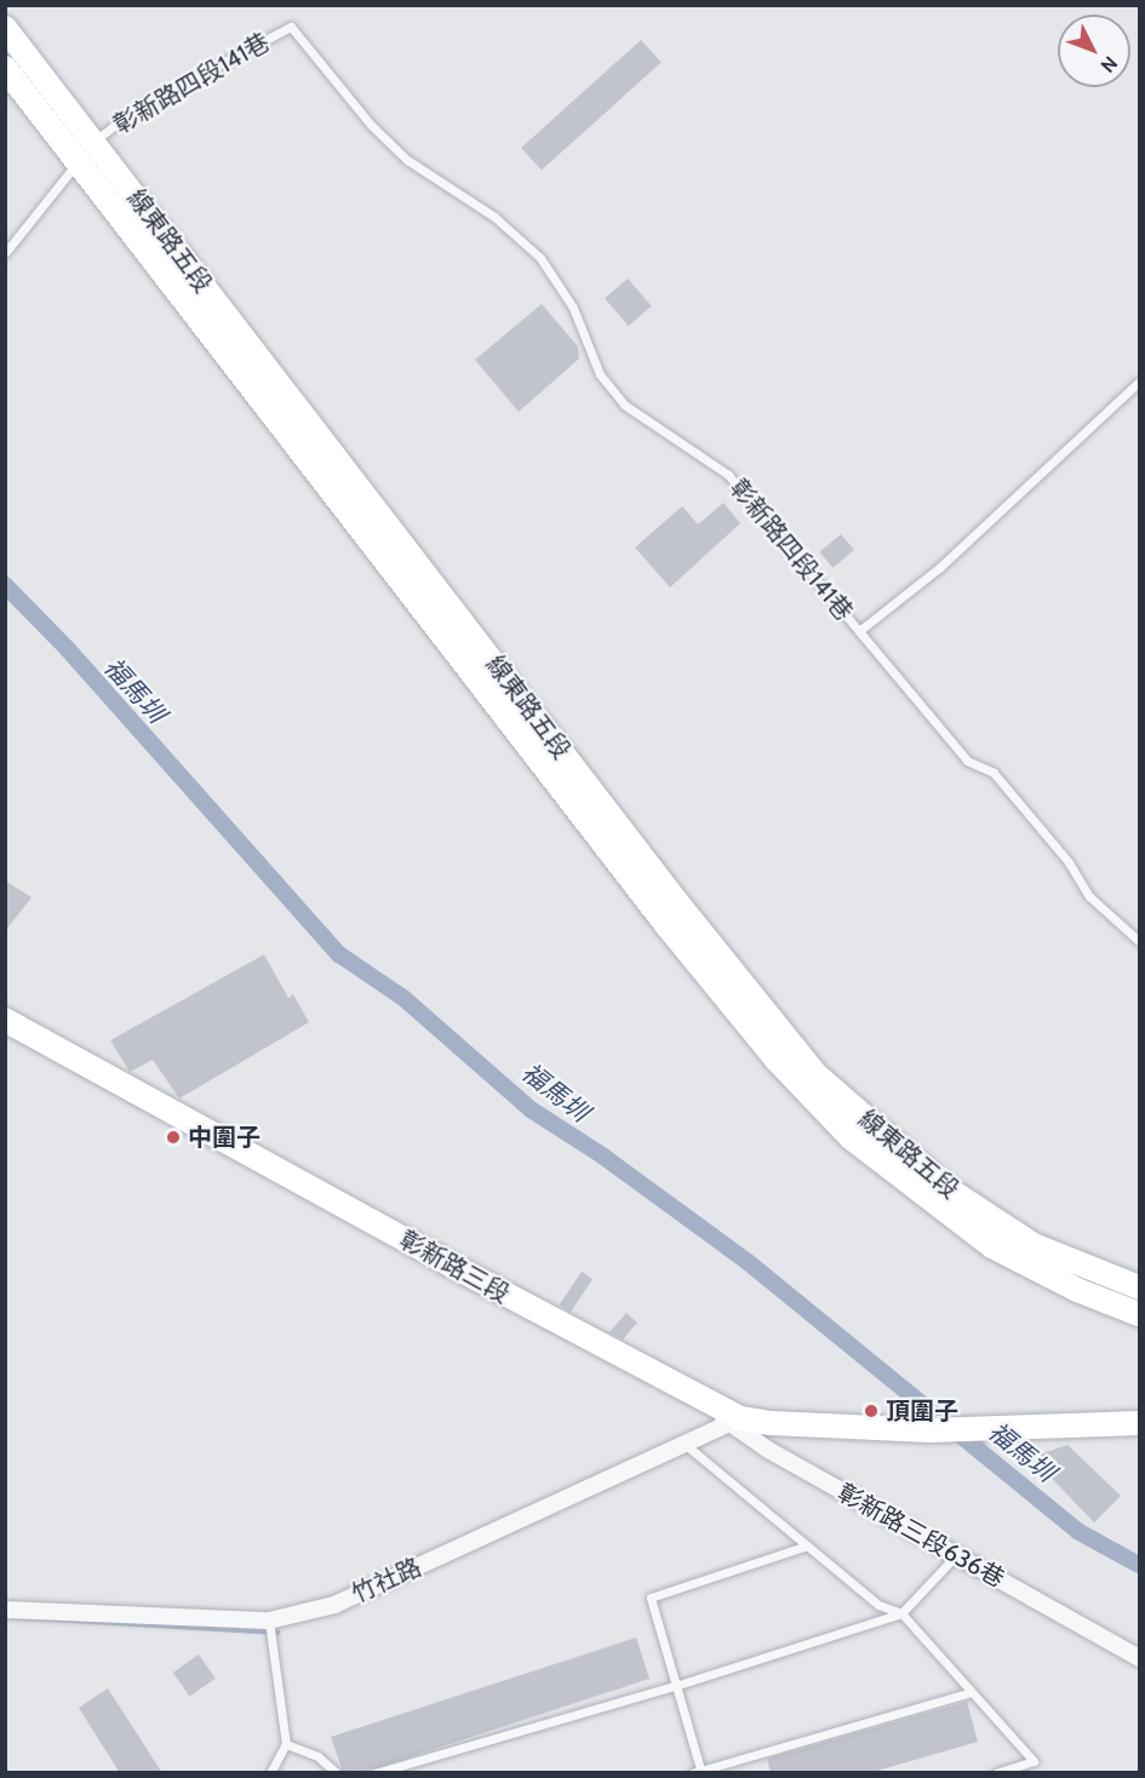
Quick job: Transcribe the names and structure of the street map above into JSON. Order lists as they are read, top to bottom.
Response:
{
  "streets": {
    "main road": ["線東路五段", "彰新路三段"],
    "street": ["彰新路三段636巷", "竹社路"],
    "lane": ["彰新路四段141巷"]
  },
  "crossings": [
    ["彰新路四段141巷", "線東路五段"],
    ["彰新路三段", "彰新路三段636巷"],
    ["彰新路三段", "竹社路"],
    ["彰新路三段636巷", "竹社路"]
  ],
  "water": ["福馬圳"],
  "places": ["中圍子", "頂圍子"],
  "north": "bottom right"
}
